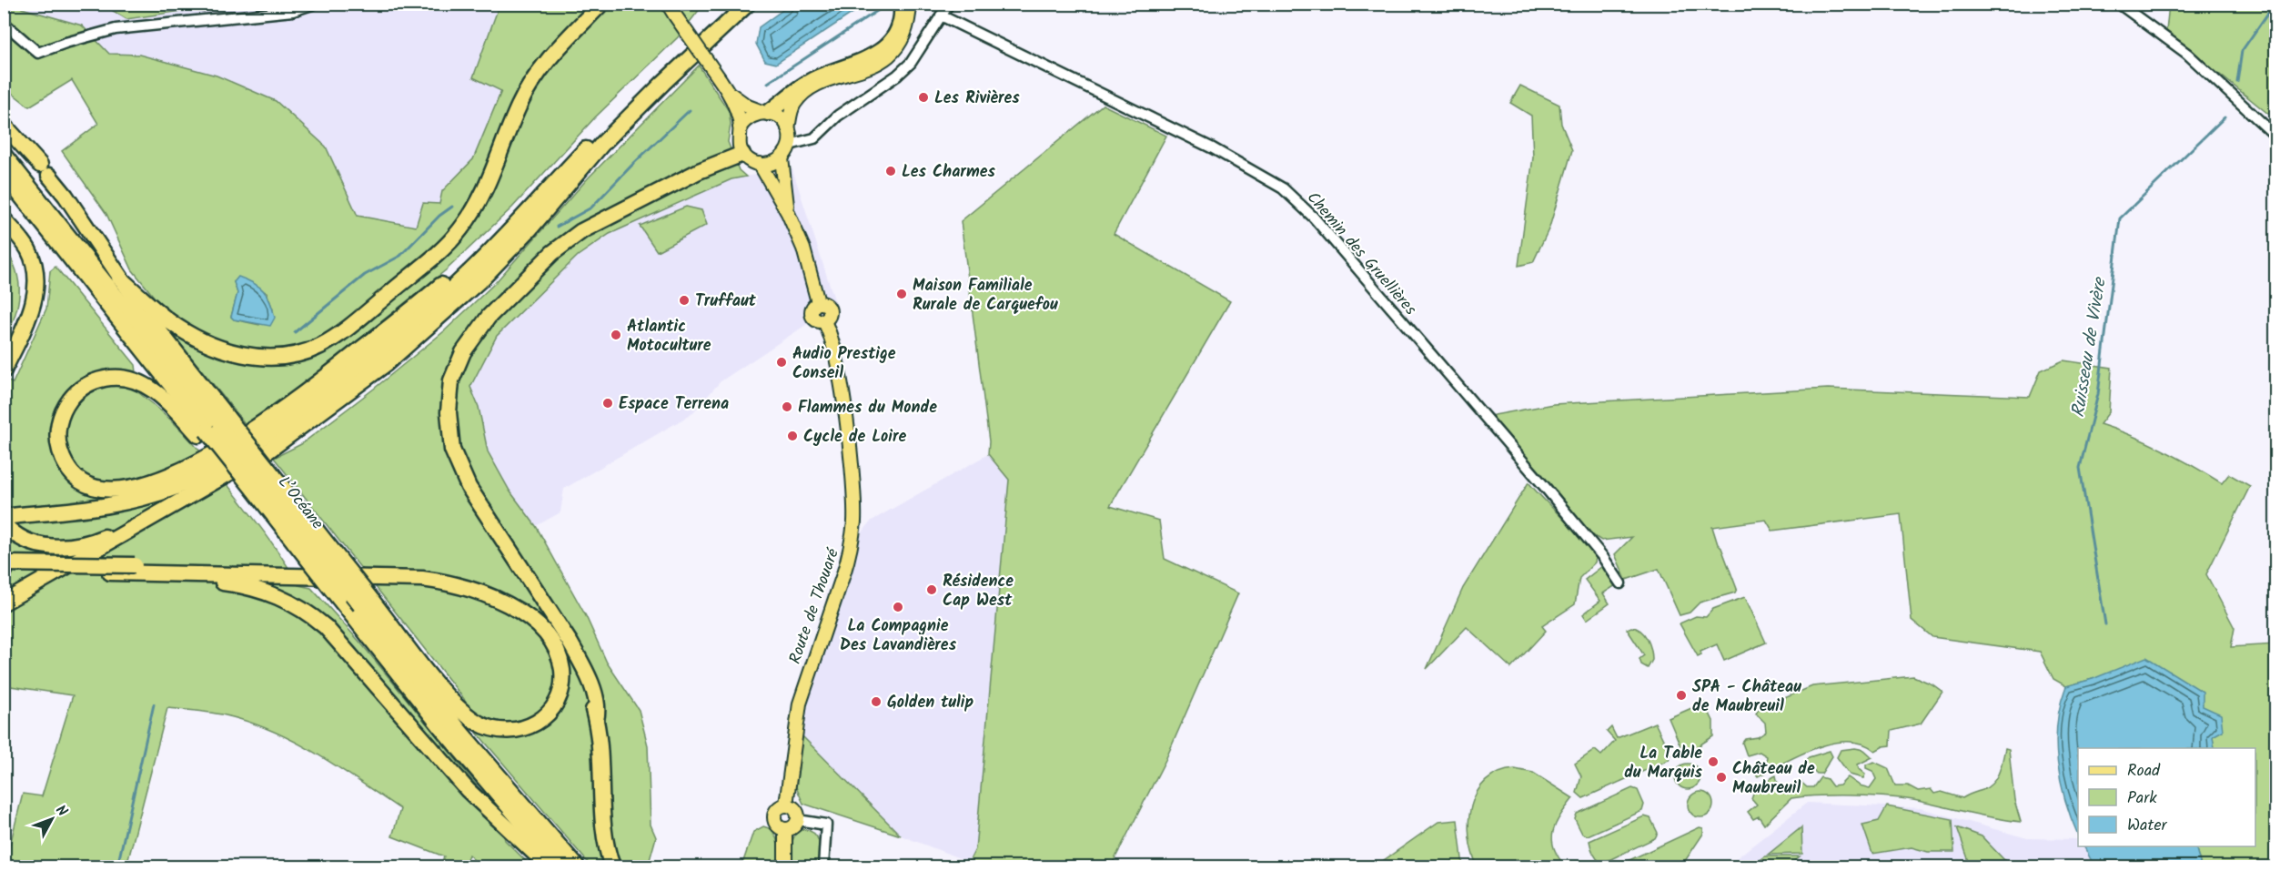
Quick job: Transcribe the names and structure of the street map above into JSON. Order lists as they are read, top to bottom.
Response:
{
  "streets": {
    "highway": ["L’Océane"],
    "main road": ["Route de Thouaré"],
    "street": ["Chemin des Gruellières"]
  },
  "water": ["Ruisseau de Vivère"],
  "places": [
    "Les Rivières",
    "Les Charmes",
    "Maison Familiale Rurale de Carquefou",
    "Truffaut",
    "Atlantic Motoculture",
    "Audio Prestige Conseil",
    "Espace Terrena",
    "Flammes du Monde",
    "Cycle de Loire",
    "Résidence Cap West",
    "La Compagnie Des Lavandières",
    "SPA - Château de Maubreuil",
    "Golden tulip",
    "La Table du Marquis",
    "Château de Maubreuil"
  ],
  "legend": ["Road", "Park", "Water"],
  "north": "top right"
}
